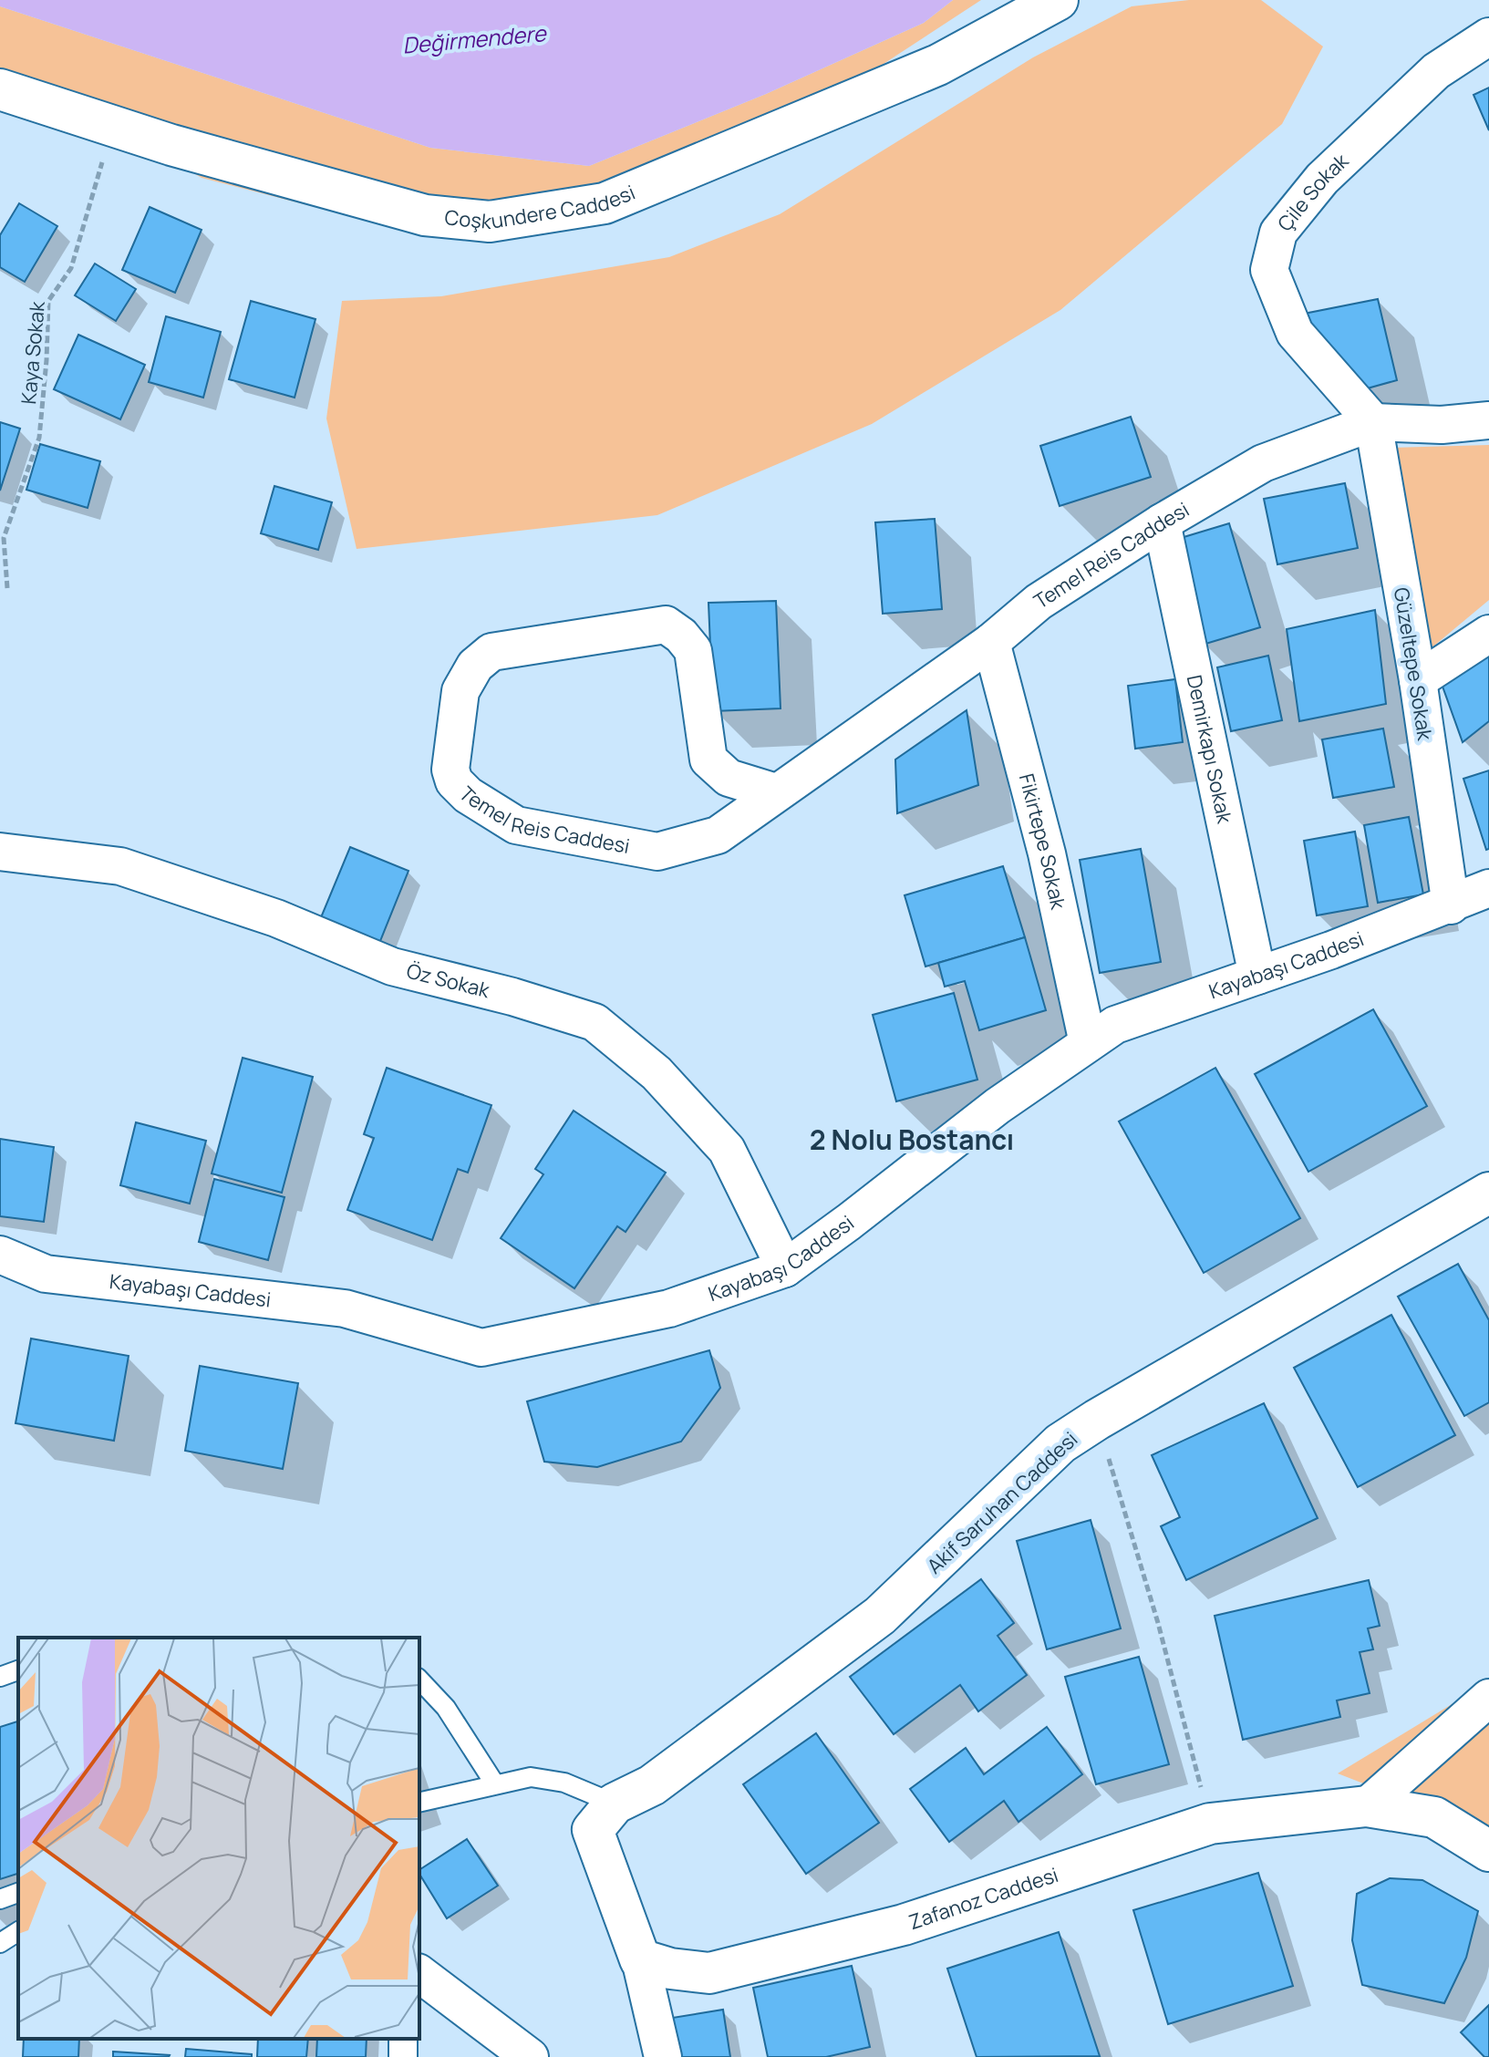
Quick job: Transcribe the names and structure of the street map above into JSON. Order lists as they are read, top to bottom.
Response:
{
  "streets": {
    "street": [
      "Çile Sokak",
      "Coşkundere Caddesi",
      "Temel Reis Caddesi",
      "Güzeltepe Sokak",
      "Demirkapı Sokak",
      "Fikirtepe Sokak",
      "Kayabaşı Caddesi",
      "Öz Sokak",
      "Akif Saruhan Caddesi",
      "Zafanoz Caddesi"
    ],
    "path": ["Kaya Sokak"]
  },
  "crossings": [
    ["Çile Sokak", "Temel Reis Caddesi"],
    ["Çile Sokak", "Güzeltepe Sokak"],
    ["Coşkundere Caddesi", "Kaya Sokak"],
    ["Temel Reis Caddesi", "Güzeltepe Sokak"],
    ["Temel Reis Caddesi", "Demirkapı Sokak"],
    ["Temel Reis Caddesi", "Fikirtepe Sokak"],
    ["Güzeltepe Sokak", "Kayabaşı Caddesi"],
    ["Demirkapı Sokak", "Kayabaşı Caddesi"],
    ["Fikirtepe Sokak", "Kayabaşı Caddesi"],
    ["Kayabaşı Caddesi", "Öz Sokak"]
  ],
  "districts": ["2 Nolu Bostancı"],
  "water": ["Değirmendere"]
}
